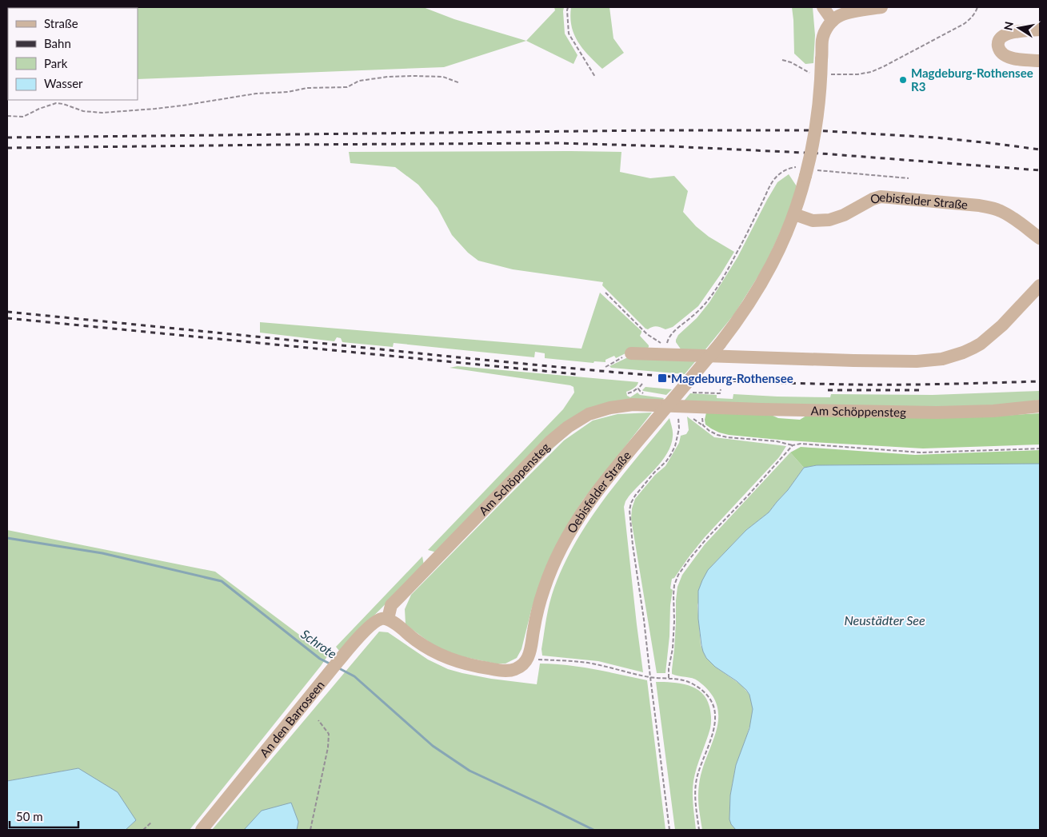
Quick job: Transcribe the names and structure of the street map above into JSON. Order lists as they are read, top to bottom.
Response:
{
  "streets": {
    "street": ["Oebisfelder Straße", "Am Schöppensteg", "An den Barroseen"]
  },
  "crossings": [
    ["Oebisfelder Straße", "Am Schöppensteg"],
    ["Oebisfelder Straße", "An den Barroseen"],
    ["Am Schöppensteg", "An den Barroseen"]
  ],
  "water": ["Neustädter See", "Schrote"],
  "places": {
    "other": ["Magdeburg-Rothensee R3"],
    "transit": ["Magdeburg-Rothensee"]
  },
  "legend": [
    "Straße",
    "Bahn",
    "Park",
    "Wasser"
  ],
  "scale_bar": "50 m",
  "north": "left"
}
